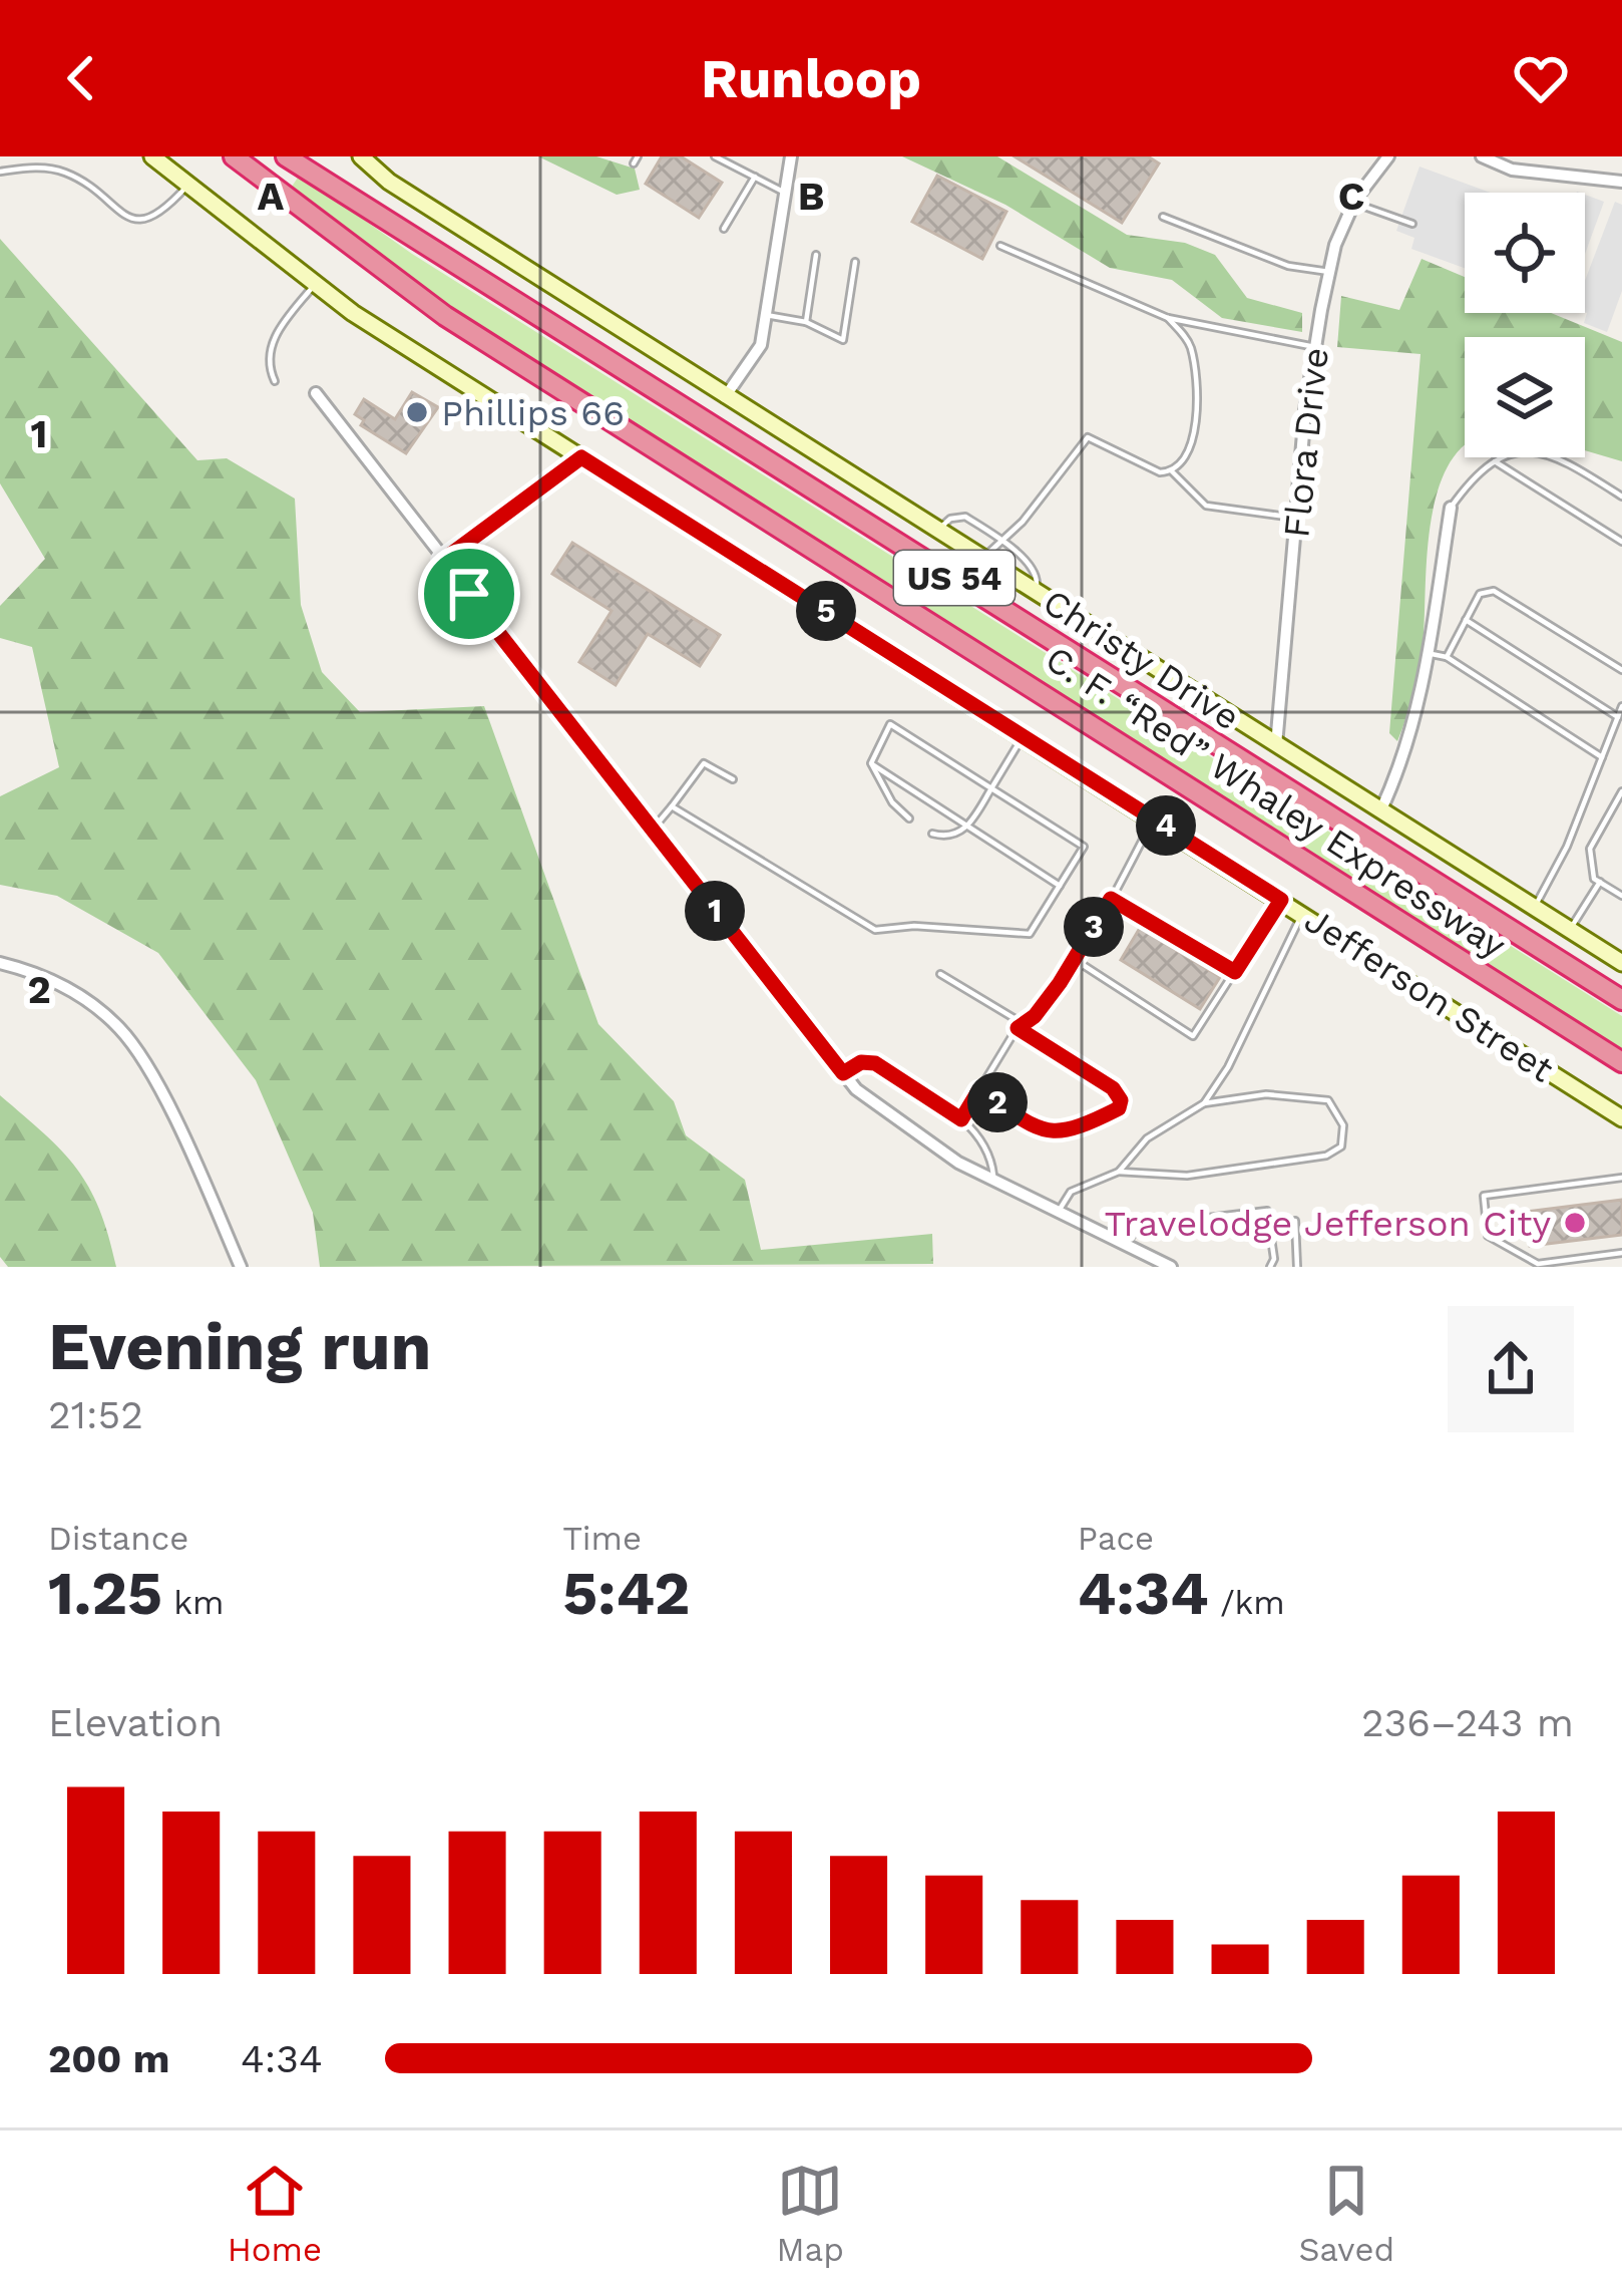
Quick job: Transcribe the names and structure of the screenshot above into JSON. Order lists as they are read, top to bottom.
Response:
{
  "streets": {
    "highway": ["US 54", "C. F. “Red” Whaley Expressway"],
    "street": ["Flora Drive", "Christy Drive", "Jefferson Street"]
  },
  "crossings": [
    ["Flora Drive", "Christy Drive"]
  ],
  "places": ["Phillips 66", "Travelodge Jefferson City"],
  "page": {
    "header": "Runloop",
    "pins": [
      "5",
      "4",
      "1",
      "3",
      "2"
    ],
    "heading": ["Evening run", "21:52"],
    "stats": [
      ["Distance", "1.25 km"],
      ["Time", "5:42"],
      ["Pace", "4:34 /km"]
    ],
    "chart": ["Elevation", "236–243 m"],
    "list": [
      {
        "name": "200 m",
        "note": "4:34"
      }
    ],
    "tabs": ["Home", "Map", "Saved"]
  },
  "grid": {
    "columns": ["A", "B", "C"],
    "rows": ["1", "2"]
  }
}
